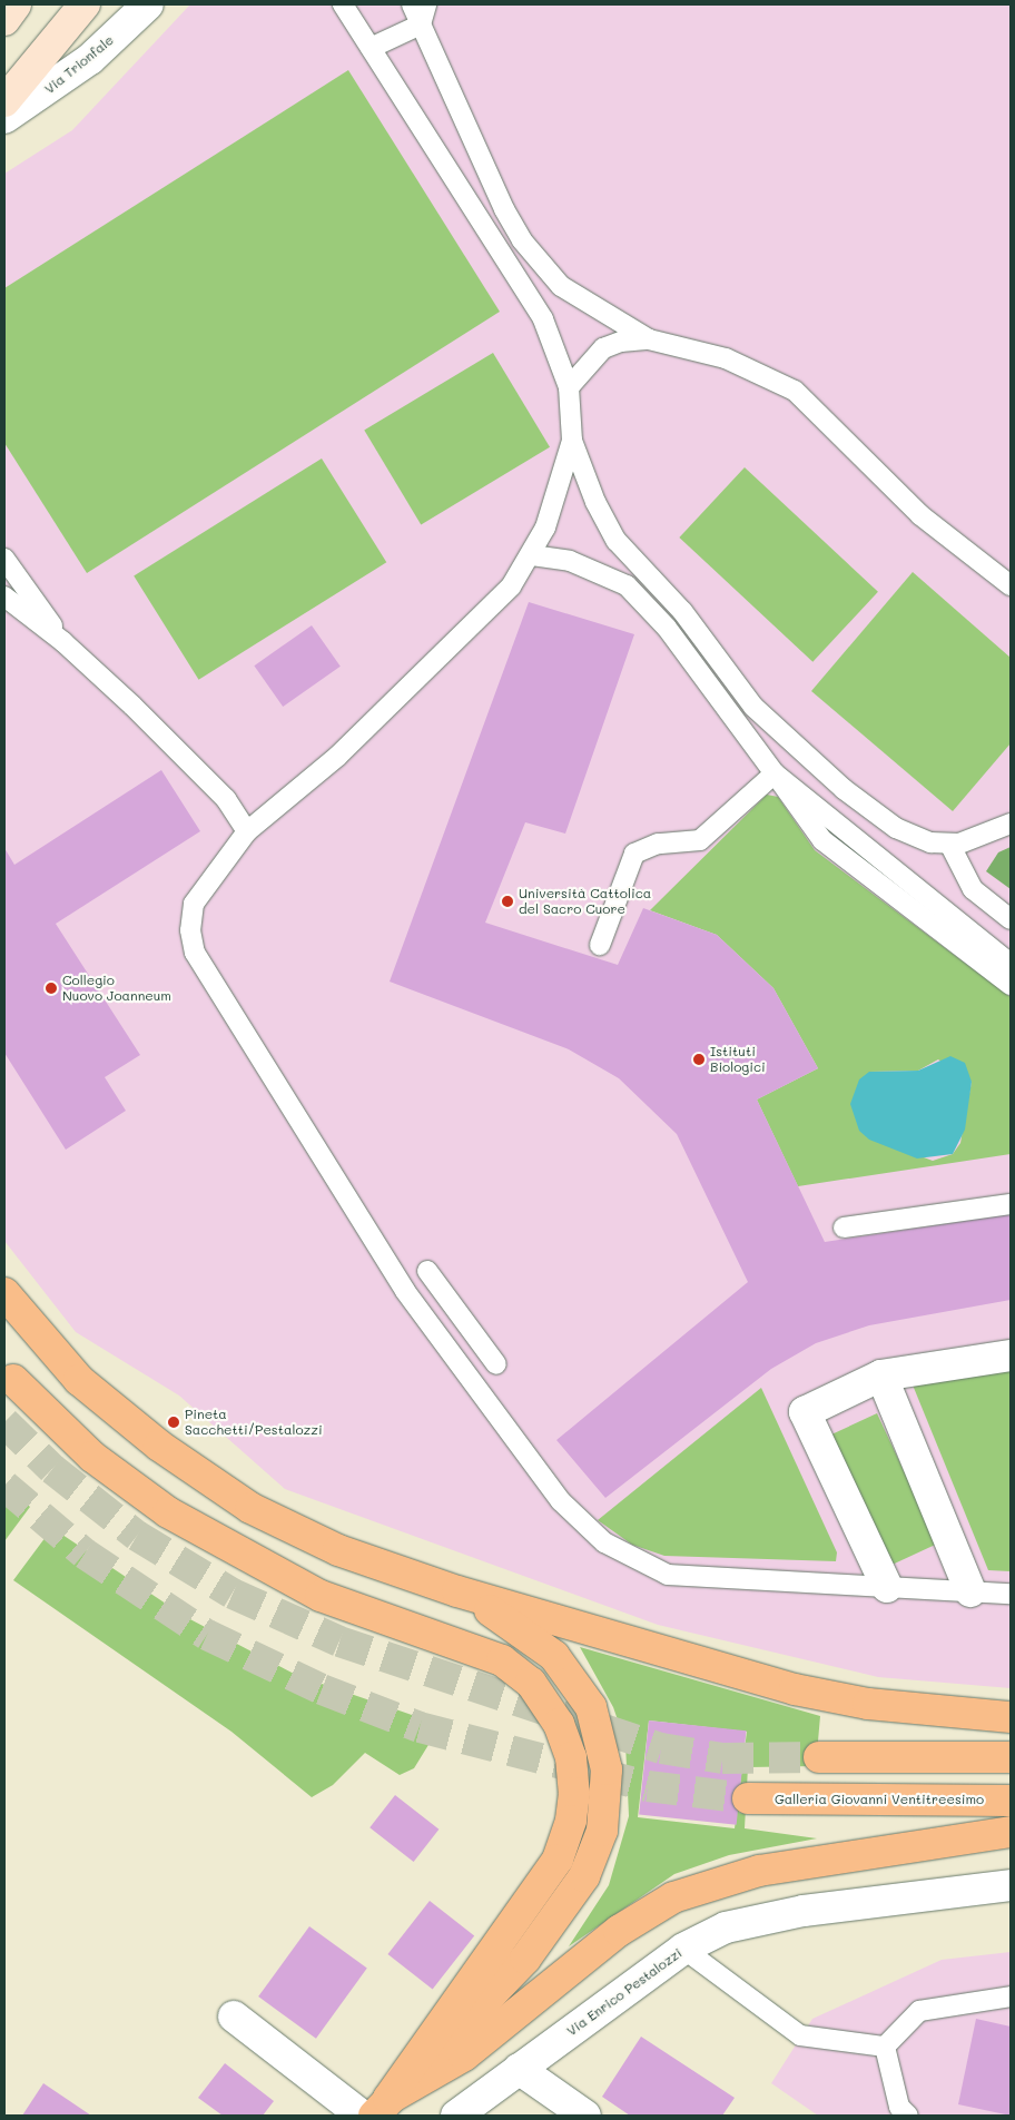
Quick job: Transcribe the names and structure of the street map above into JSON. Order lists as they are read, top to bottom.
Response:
{
  "streets": {
    "main road": ["Via Trionfale", "Galleria Giovanni Ventitreesimo"],
    "street": ["Via Enrico Pestalozzi"]
  },
  "places": [
    "Università Cattolica del Sacro Cuore",
    "Collegio Nuovo Joanneum",
    "Istituti Biologici",
    "Pineta Sacchetti/Pestalozzi"
  ]
}
